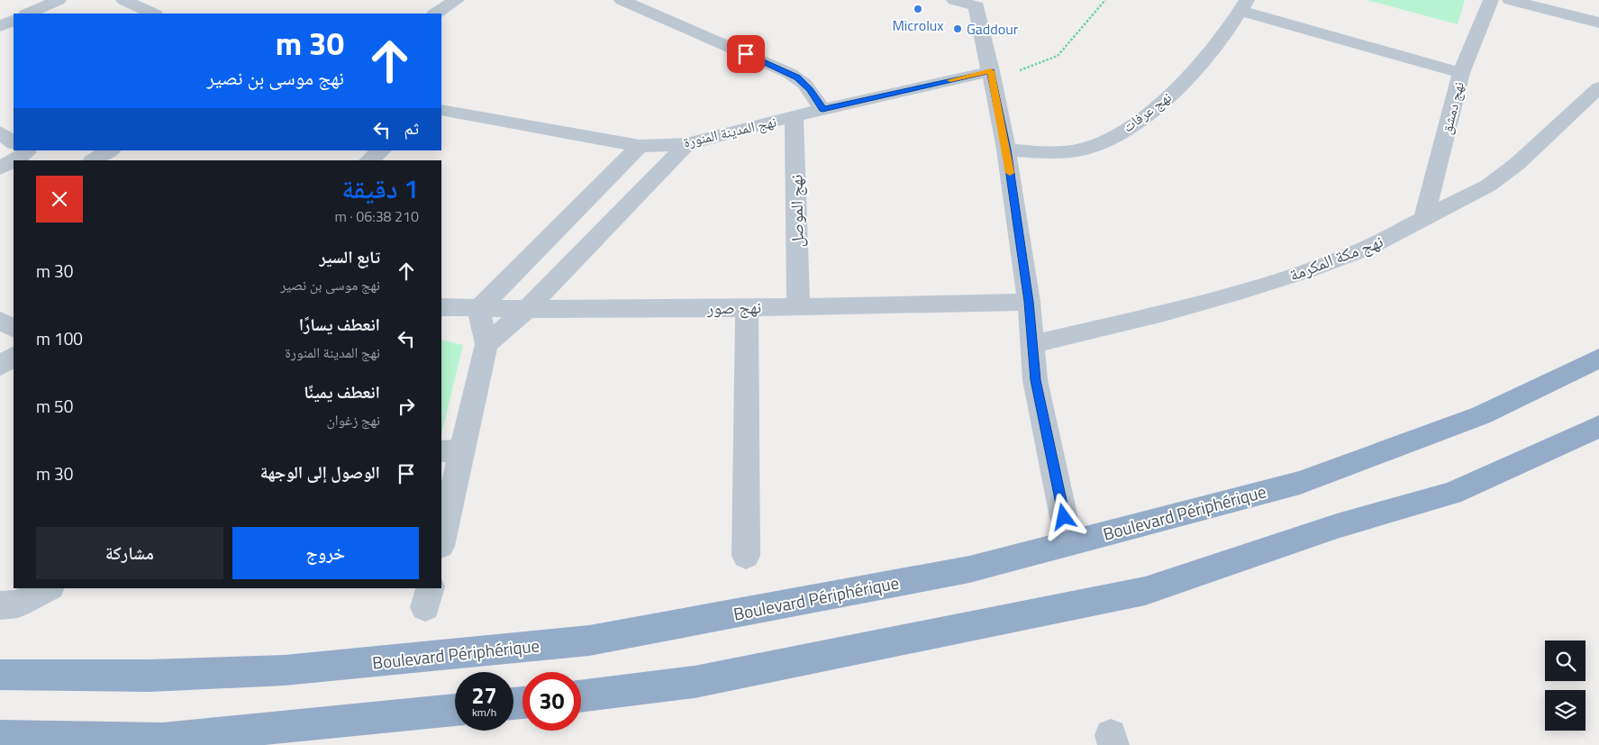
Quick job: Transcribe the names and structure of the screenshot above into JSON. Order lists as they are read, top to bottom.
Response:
{
  "streets": {
    "highway": ["Boulevard Périphérique"],
    "street": [
      "نهج دمشق",
      "نهج عرفات",
      "نهج المدينة المنورة",
      "نهج الموصل",
      "نهج مكة المكرمة",
      "نهج صور"
    ]
  },
  "crossings": [
    ["نهج دمشق", "نهج مكة المكرمة"],
    ["نهج المدينة المنورة", "نهج الموصل"],
    ["نهج الموصل", "نهج صور"]
  ],
  "places": ["Microlux", "Gaddour"],
  "page": {
    "turn": ["30 m", "نهج موسى بن نصير"],
    "then": "ثم",
    "heading": ["1 دقيقة", "210 m · 06:38"],
    "list": [
      {
        "name": "تابع السير",
        "note": "نهج موسى بن نصير",
        "value": "30 m"
      },
      {
        "name": "انعطف يسارًا",
        "note": "نهج المدينة المنورة",
        "value": "100 m"
      },
      {
        "name": "انعطف يمينًا",
        "note": "نهج زغوان",
        "value": "50 m"
      },
      {
        "name": "الوصول إلى الوجهة",
        "value": "30 m"
      }
    ],
    "buttons": ["خروج", "مشاركة"],
    "speed": "27 km/h",
    "limit": "30"
  }
}
